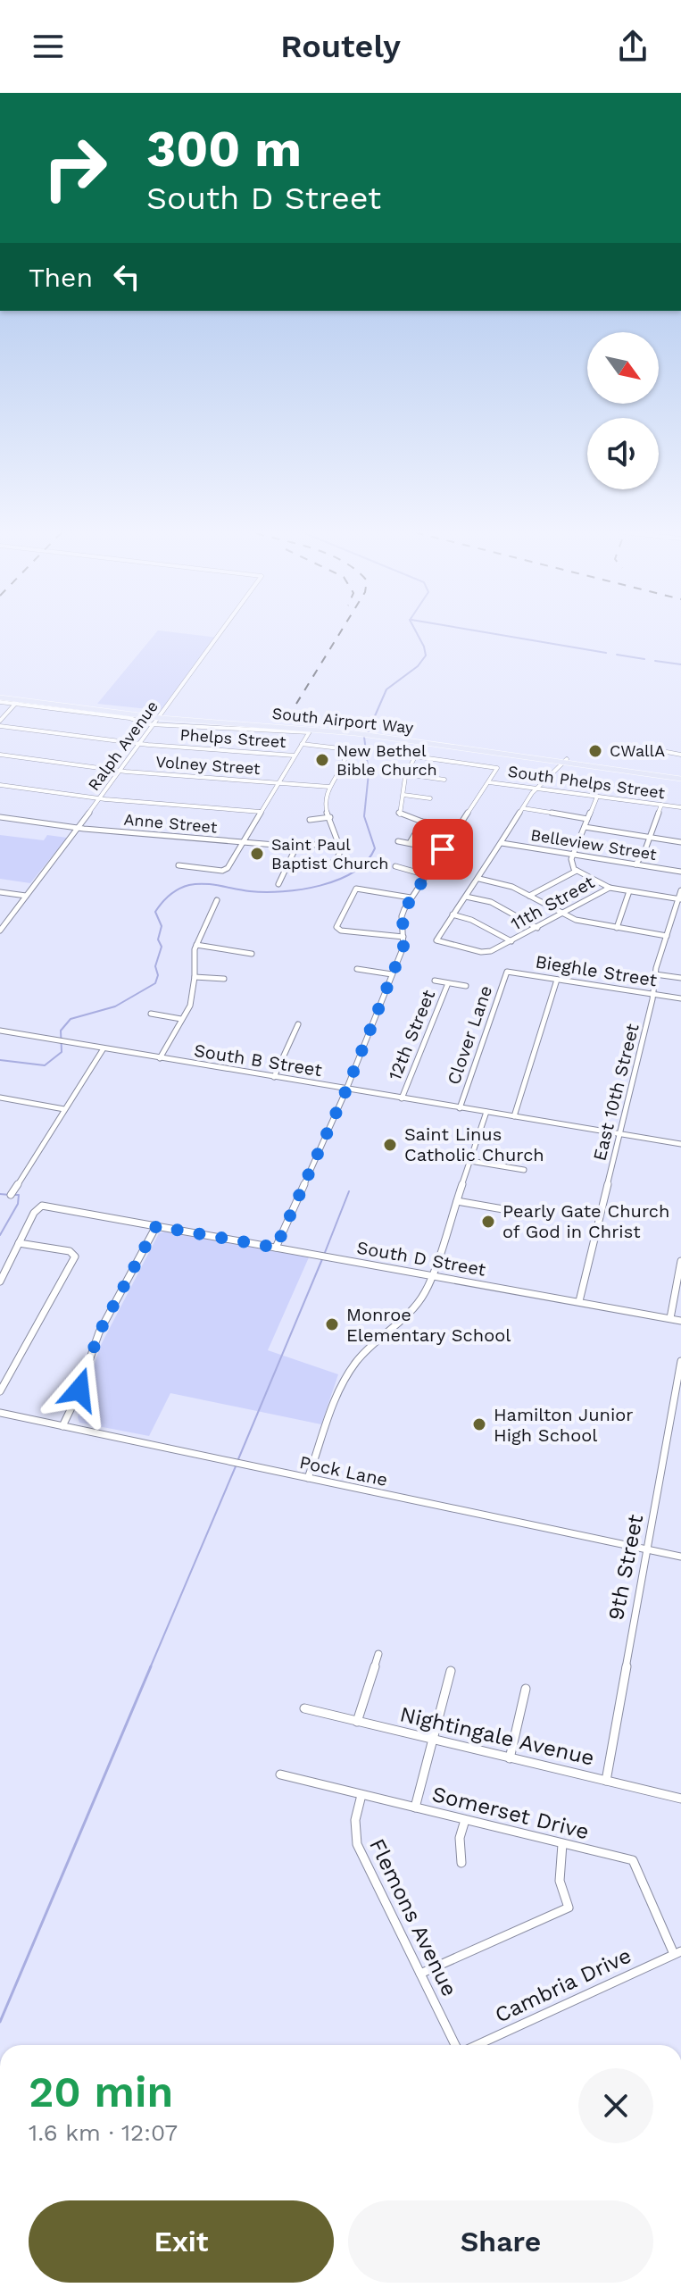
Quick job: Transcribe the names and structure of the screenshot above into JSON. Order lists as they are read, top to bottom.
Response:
{
  "streets": {
    "main road": ["South Airport Way"],
    "street": [
      "Phelps Street",
      "Ralph Avenue",
      "Volney Street",
      "South Phelps Street",
      "Anne Street",
      "Belleview Street",
      "11th Street",
      "Bieghle Street",
      "12th Street",
      "Clover Lane",
      "South B Street",
      "East 10th Street",
      "South D Street",
      "Pock Lane",
      "9th Street",
      "Nightingale Avenue",
      "Somerset Drive",
      "Flemons Avenue",
      "Cambria Drive"
    ]
  },
  "crossings": [
    ["South Airport Way", "Ralph Avenue"],
    ["Phelps Street", "Ralph Avenue"],
    ["Phelps Street", "Volney Street"],
    ["Ralph Avenue", "Volney Street"],
    ["Ralph Avenue", "Anne Street"],
    ["South Phelps Street", "11th Street"],
    ["Belleview Street", "11th Street"],
    ["Bieghle Street", "Clover Lane"],
    ["Bieghle Street", "East 10th Street"],
    ["12th Street", "South B Street"],
    ["Clover Lane", "South B Street"],
    ["South B Street", "East 10th Street"],
    ["East 10th Street", "South D Street"],
    ["Pock Lane", "9th Street"],
    ["9th Street", "Nightingale Avenue"],
    ["Somerset Drive", "Flemons Avenue"],
    ["Somerset Drive", "Cambria Drive"]
  ],
  "places": [
    "CWallA",
    "New Bethel Bible Church",
    "Saint Paul Baptist Church",
    "Saint Linus Catholic Church",
    "Pearly Gate Church of God in Christ",
    "Monroe Elementary School",
    "Hamilton Junior High School"
  ],
  "north": "bottom right",
  "page": {
    "header": "Routely",
    "turn": ["300 m", "South D Street"],
    "then": "Then",
    "heading": ["20 min", "1.6 km · 12:07"],
    "buttons": ["Exit", "Share"]
  }
}
